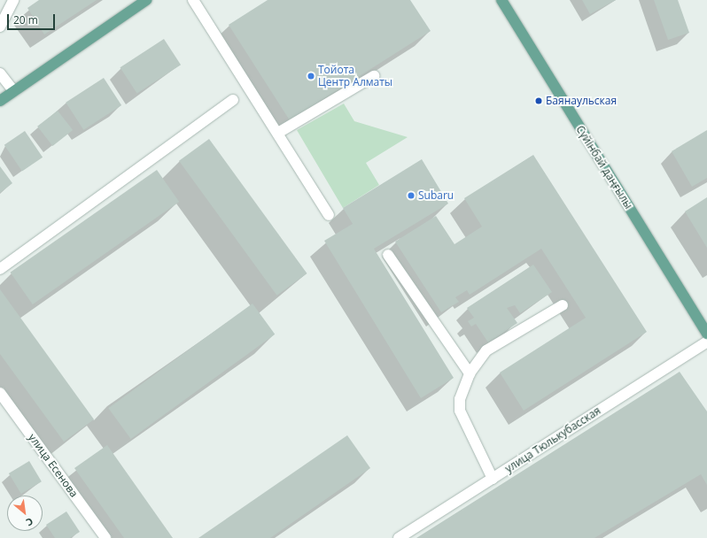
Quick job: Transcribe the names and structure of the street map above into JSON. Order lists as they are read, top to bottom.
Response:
{
  "streets": {
    "main road": ["Сүйінбай даңғылы"],
    "street": ["улица Тюлькубасская", "улица Есенова"]
  },
  "places": ["Тойота Центр Алматы", "Баянаульская", "Subaru"],
  "scale_bar": "20 m",
  "north": "bottom right"
}
